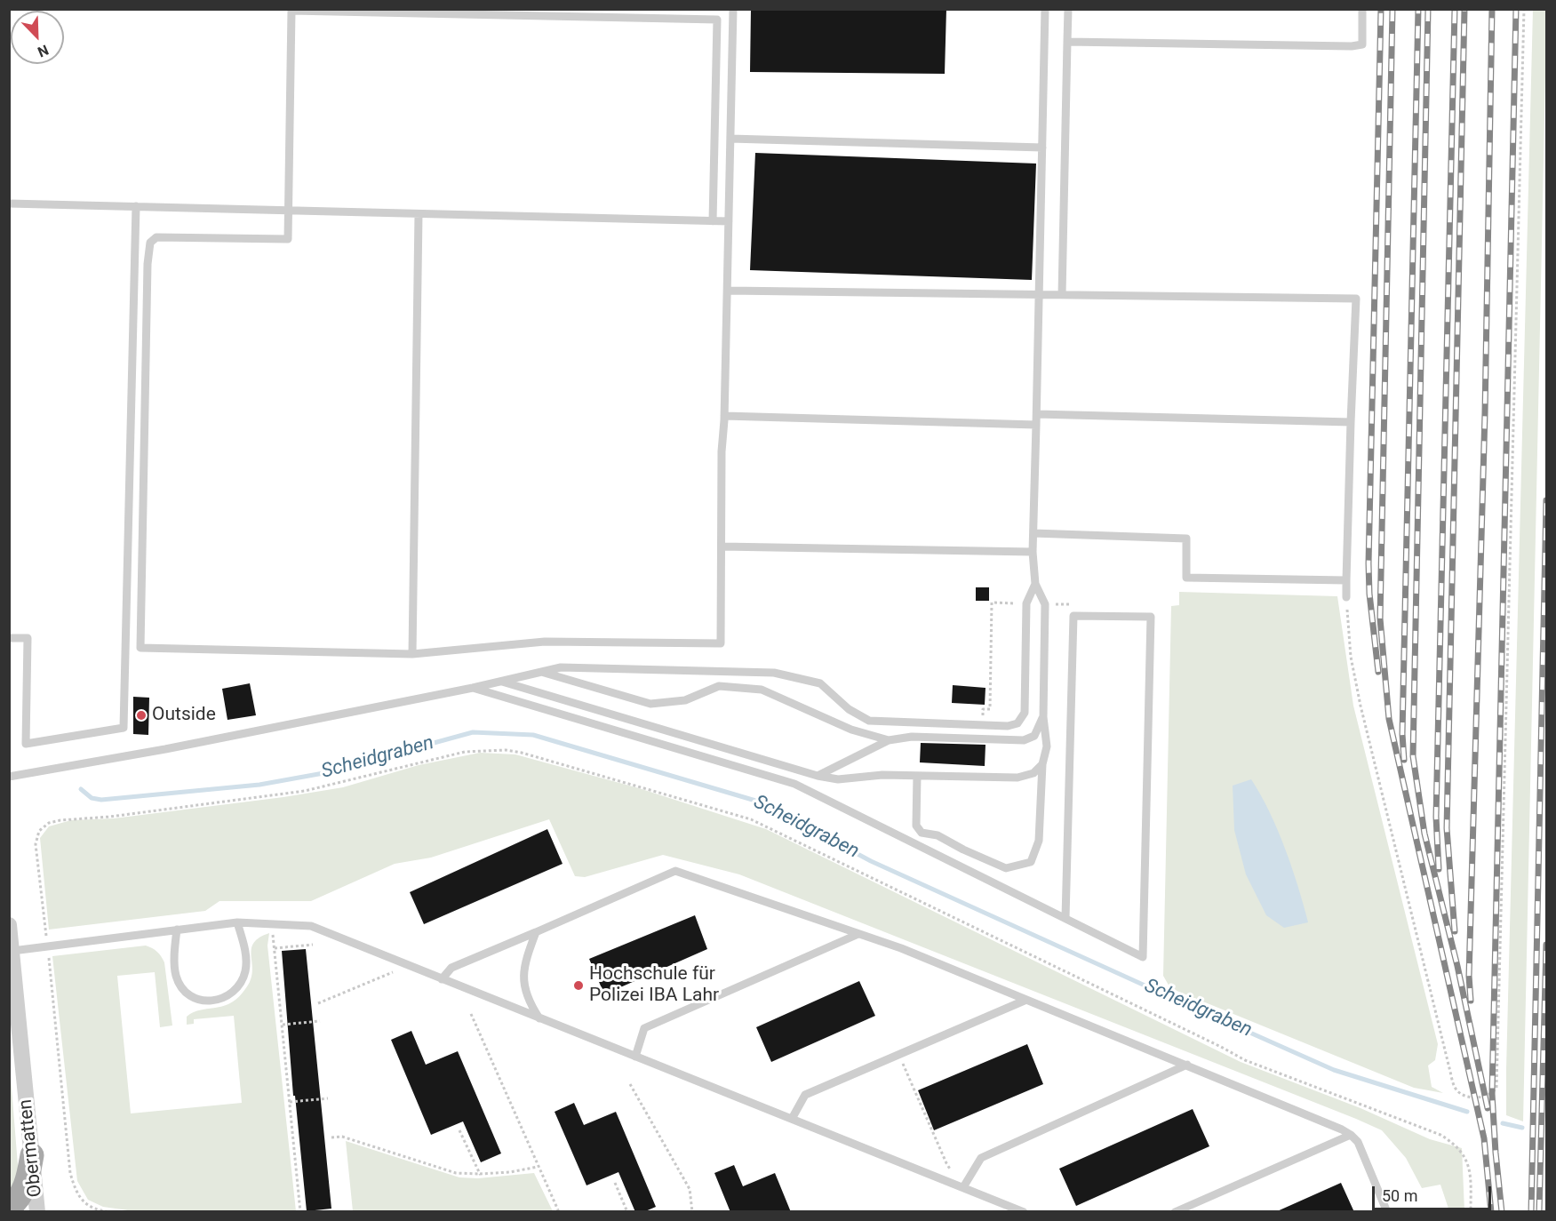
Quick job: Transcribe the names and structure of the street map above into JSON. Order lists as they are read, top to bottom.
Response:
{
  "streets": {
    "street": ["Obermatten"]
  },
  "water": ["Scheidgraben"],
  "places": ["Outside", "Hochschule für Polizei IBA Lahr"],
  "scale_bar": "50 m",
  "north": "bottom right"
}
